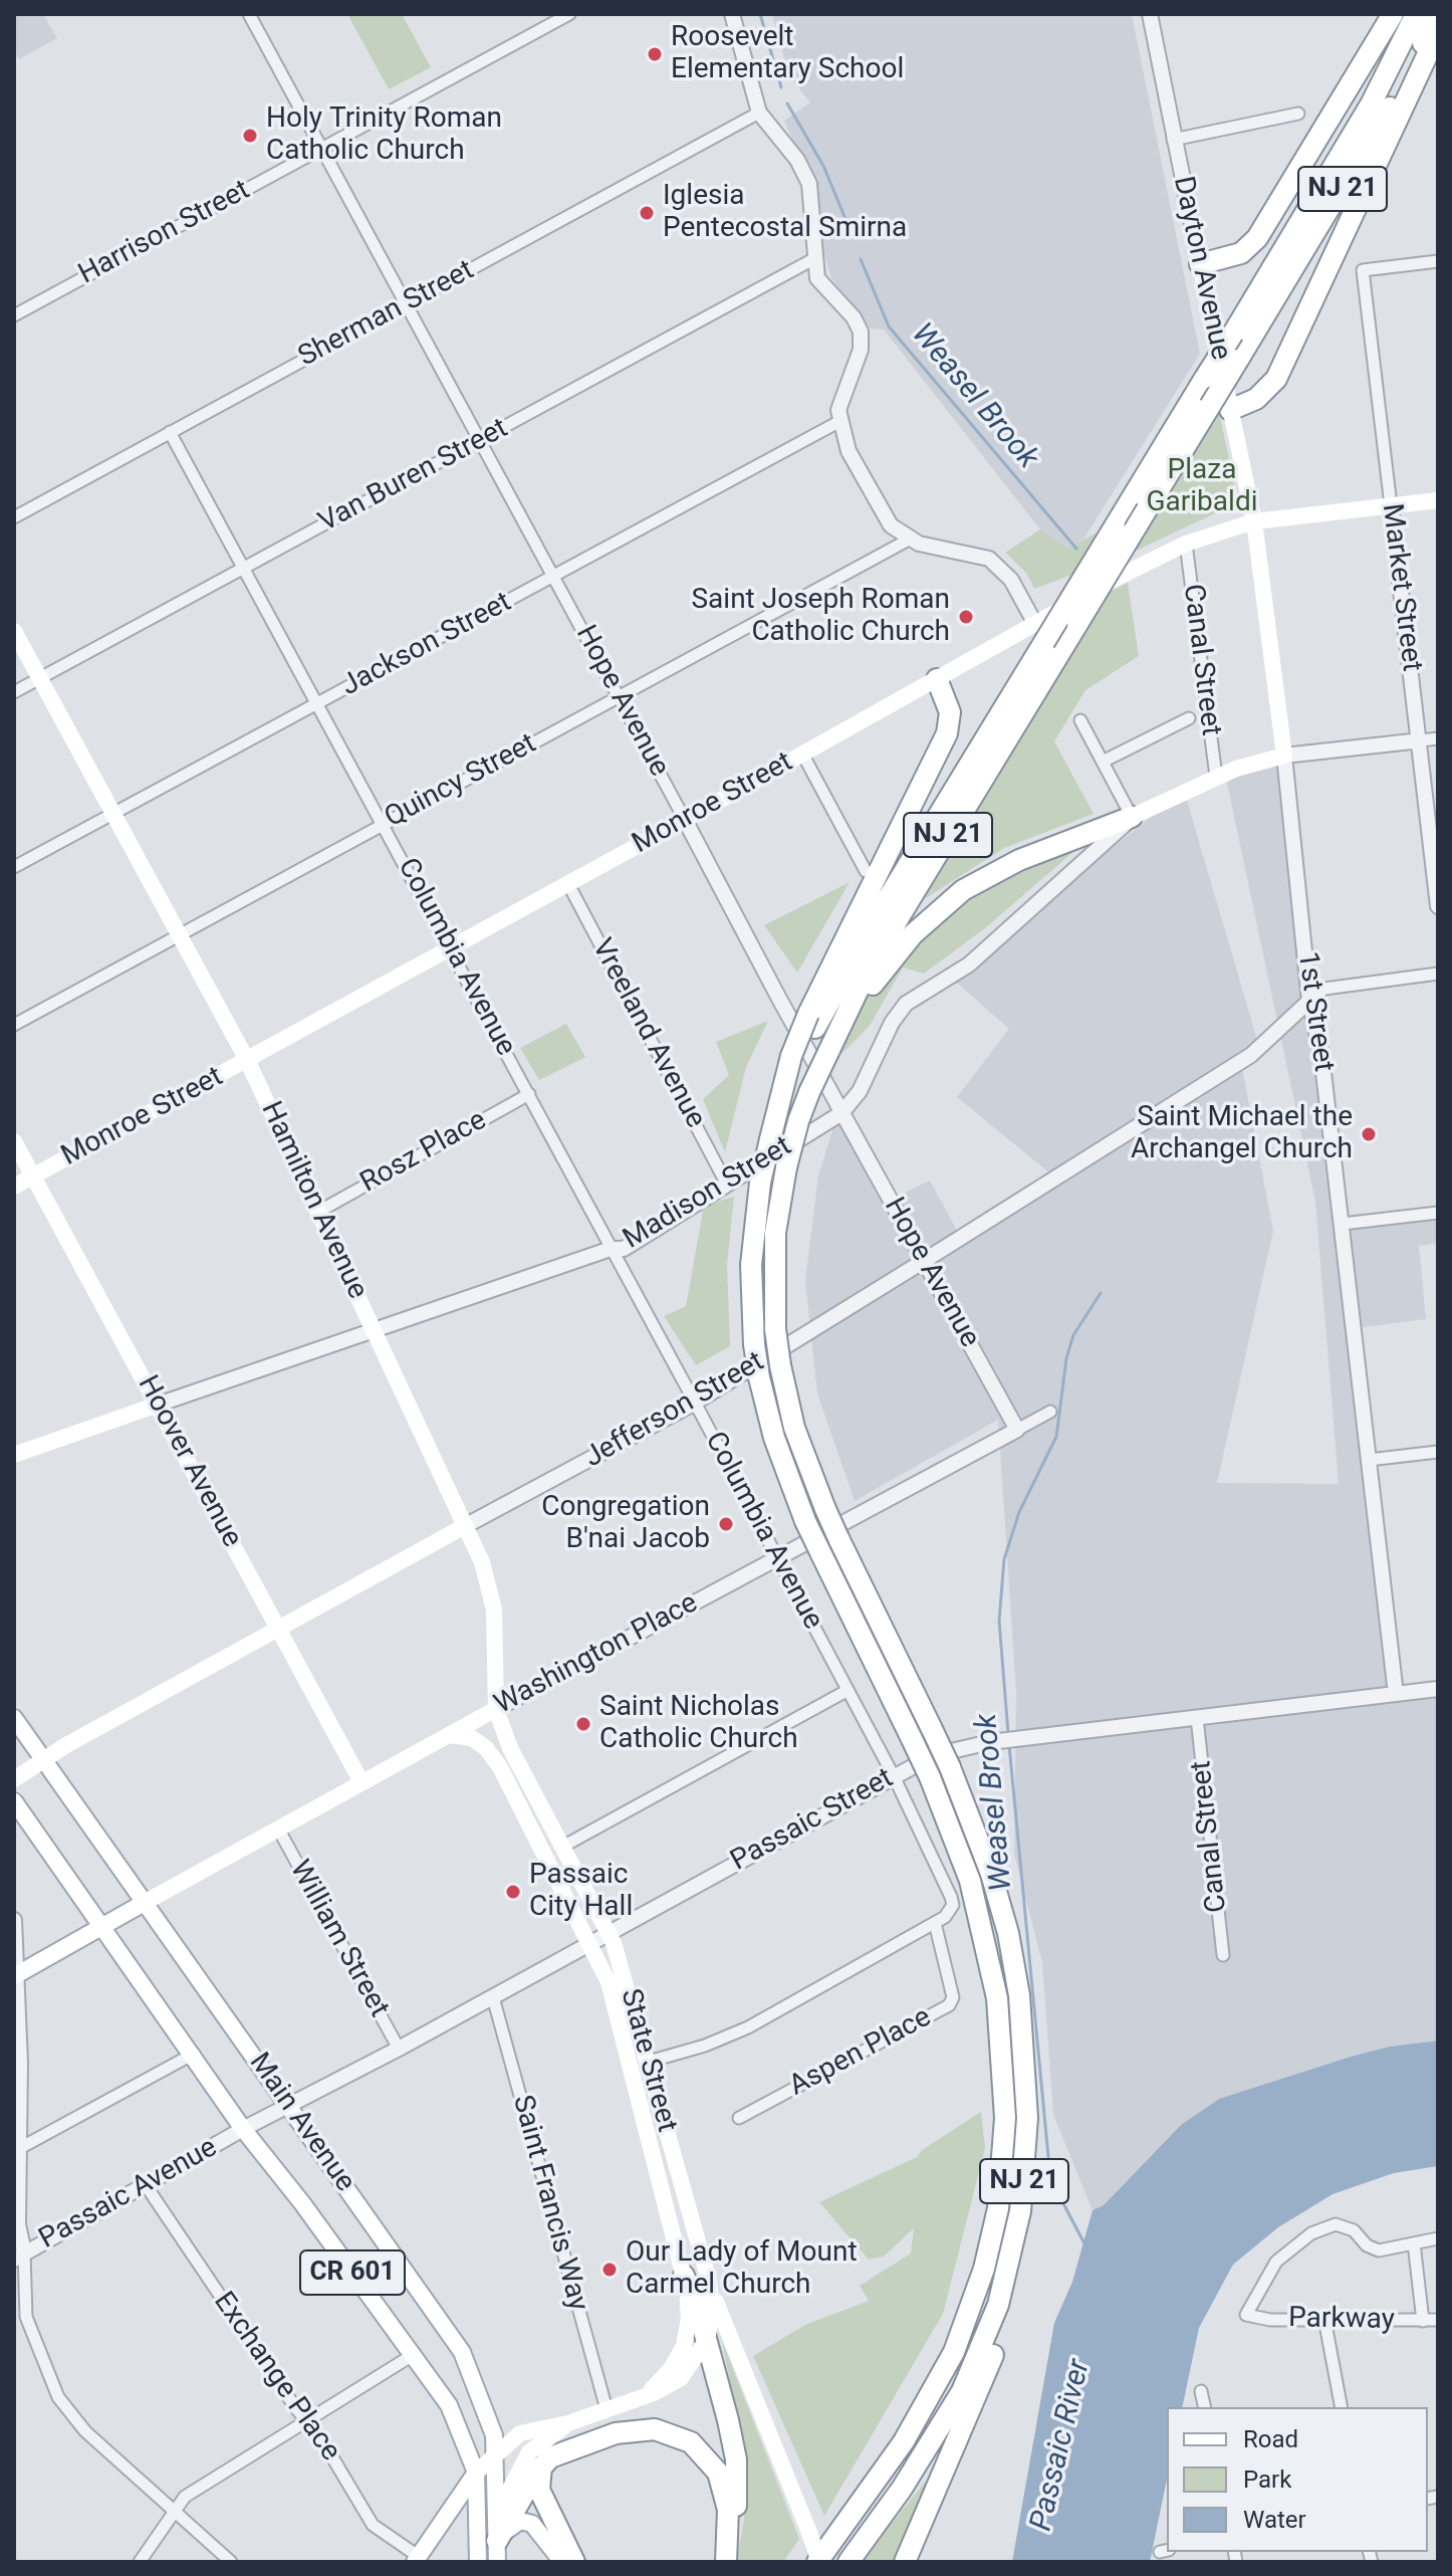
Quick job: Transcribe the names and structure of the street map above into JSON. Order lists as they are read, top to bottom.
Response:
{
  "streets": {
    "highway": ["NJ 21"],
    "main road": [
      "Dayton Avenue",
      "Monroe Street",
      "1st Street",
      "Madison Street",
      "Hamilton Avenue",
      "Jefferson Street",
      "Hoover Avenue",
      "Washington Place",
      "State Street",
      "Main Avenue",
      "CR 601"
    ],
    "street": [
      "Harrison Street",
      "Sherman Street",
      "Van Buren Street",
      "Market Street",
      "Jackson Street",
      "Canal Street",
      "Hope Avenue",
      "Quincy Street",
      "Columbia Avenue",
      "Vreeland Avenue",
      "Rosz Place",
      "Passaic Street",
      "William Street",
      "Aspen Place",
      "Passaic Avenue",
      "Saint Francis Way",
      "Parkway",
      "Exchange Place"
    ]
  },
  "crossings": [
    ["NJ 21", "Dayton Avenue"],
    ["NJ 21", "Monroe Street"],
    ["Harrison Street", "Hope Avenue"],
    ["Dayton Avenue", "Monroe Street"],
    ["Dayton Avenue", "1st Street"],
    ["Sherman Street", "Hope Avenue"],
    ["Sherman Street", "Columbia Avenue"],
    ["Van Buren Street", "Hope Avenue"],
    ["Van Buren Street", "Columbia Avenue"],
    ["Van Buren Street", "Hamilton Avenue"],
    ["Market Street", "Monroe Street"],
    ["Jackson Street", "Hope Avenue"],
    ["Jackson Street", "Columbia Avenue"],
    ["Jackson Street", "Hamilton Avenue"],
    ["Canal Street", "Monroe Street"],
    ["Canal Street", "Madison Street"],
    ["Canal Street", "Passaic Street"],
    ["Hope Avenue", "Quincy Street"],
    ["Hope Avenue", "Monroe Street"],
    ["Hope Avenue", "Madison Street"],
    ["Hope Avenue", "Jefferson Street"],
    ["Hope Avenue", "Washington Place"],
    ["Quincy Street", "Columbia Avenue"],
    ["Quincy Street", "Hamilton Avenue"],
    ["Monroe Street", "Columbia Avenue"],
    ["Monroe Street", "1st Street"],
    ["Monroe Street", "Vreeland Avenue"],
    ["Monroe Street", "Hamilton Avenue"],
    ["Monroe Street", "Hoover Avenue"],
    ["Columbia Avenue", "Rosz Place"],
    ["Columbia Avenue", "Madison Street"],
    ["Columbia Avenue", "Jefferson Street"],
    ["Columbia Avenue", "Washington Place"],
    ["Columbia Avenue", "Passaic Street"],
    ["Columbia Avenue", "Aspen Place"],
    ["1st Street", "Madison Street"],
    ["1st Street", "Jefferson Street"],
    ["1st Street", "Passaic Street"],
    ["Vreeland Avenue", "Madison Street"],
    ["Rosz Place", "Hamilton Avenue"],
    ["Madison Street", "Hamilton Avenue"],
    ["Madison Street", "Hoover Avenue"],
    ["Hamilton Avenue", "Jefferson Street"],
    ["Hamilton Avenue", "Washington Place"],
    ["Hamilton Avenue", "State Street"],
    ["Jefferson Street", "Hoover Avenue"],
    ["Jefferson Street", "Main Avenue"],
    ["Hoover Avenue", "Washington Place"],
    ["Washington Place", "William Street"],
    ["Washington Place", "State Street"],
    ["Washington Place", "Main Avenue"],
    ["Passaic Street", "William Street"],
    ["Passaic Street", "State Street"],
    ["Passaic Street", "Main Avenue"],
    ["Passaic Street", "Passaic Avenue"],
    ["Passaic Street", "Saint Francis Way"],
    ["State Street", "Main Avenue"],
    ["State Street", "Saint Francis Way"],
    ["State Street", "Exchange Place"],
    ["Main Avenue", "Passaic Avenue"],
    ["Passaic Avenue", "Exchange Place"]
  ],
  "water": ["Weasel Brook", "Passaic River"],
  "parks": ["Plaza Garibaldi"],
  "places": [
    "Roosevelt Elementary School",
    "Holy Trinity Roman Catholic Church",
    "Iglesia Pentecostal Smirna",
    "Saint Joseph Roman Catholic Church",
    "Saint Michael the Archangel Church",
    "Congregation B'nai Jacob",
    "Saint Nicholas Catholic Church",
    "Passaic City Hall",
    "Our Lady of Mount Carmel Church"
  ],
  "legend": ["Road", "Park", "Water"]
}
